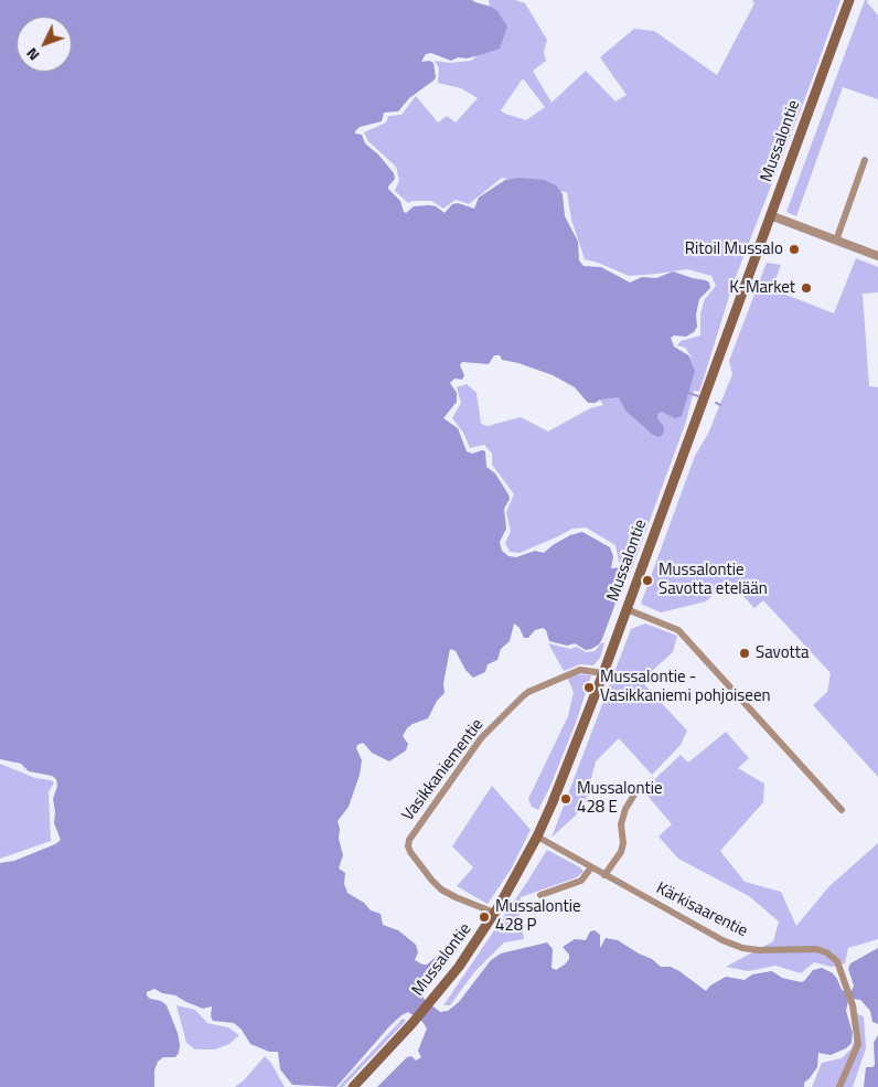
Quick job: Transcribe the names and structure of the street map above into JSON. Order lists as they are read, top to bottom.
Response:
{
  "streets": {
    "main road": ["Mussalontie"],
    "street": ["Vasikkaniementie", "Kärkisaarentie"]
  },
  "crossings": [
    ["Mussalontie", "Vasikkaniementie"],
    ["Mussalontie", "Kärkisaarentie"]
  ],
  "places": [
    "Ritoil Mussalo",
    "K-Market",
    "Mussalontie Savotta etelään",
    "Savotta",
    "Mussalontie - Vasikkaniemi pohjoiseen",
    "Mussalontie 428 E",
    "Mussalontie 428 P"
  ],
  "north": "bottom left"
}
